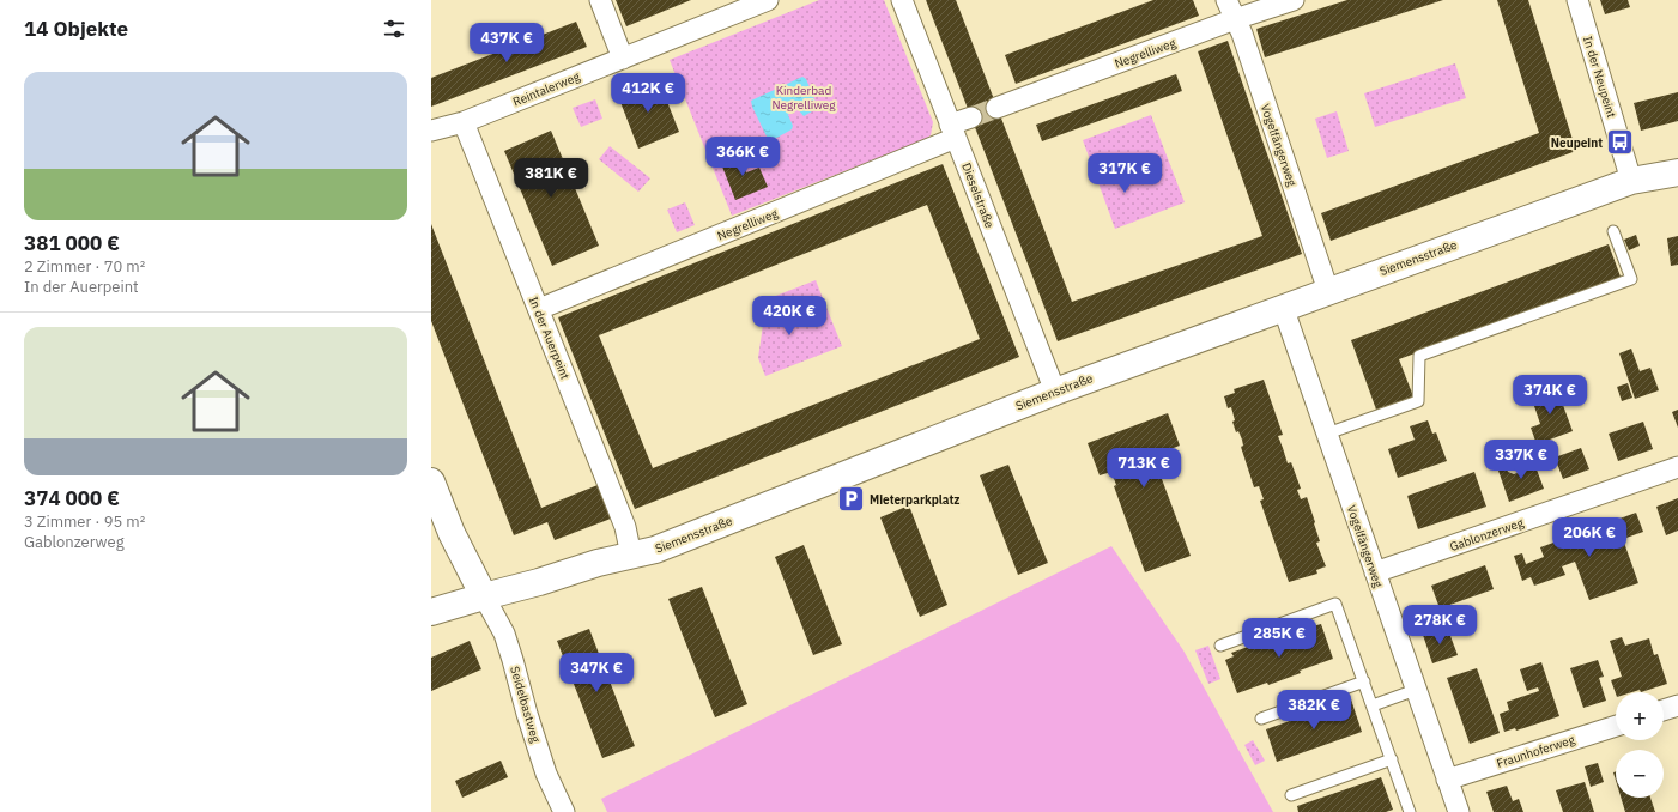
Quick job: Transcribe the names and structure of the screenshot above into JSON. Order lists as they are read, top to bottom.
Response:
{
  "streets": {
    "street": [
      "Negrelliweg",
      "In der Neupeint",
      "Reintalerweg",
      "Vogelfängerweg",
      "Dieselstraße",
      "Siemensstraße",
      "In der Auerpeint",
      "Gablonzerweg",
      "Seidelbastweg",
      "Fraunhoferweg"
    ]
  },
  "crossings": [
    ["Negrelliweg", "Vogelfängerweg"],
    ["Negrelliweg", "Dieselstraße"],
    ["Negrelliweg", "In der Auerpeint"],
    ["In der Neupeint", "Siemensstraße"],
    ["Reintalerweg", "In der Auerpeint"],
    ["Vogelfängerweg", "Siemensstraße"],
    ["Vogelfängerweg", "Gablonzerweg"],
    ["Vogelfängerweg", "Fraunhoferweg"],
    ["Dieselstraße", "Siemensstraße"],
    ["Siemensstraße", "In der Auerpeint"],
    ["Siemensstraße", "Seidelbastweg"]
  ],
  "parks": ["Kinderbad Negrelliweg"],
  "places": {
    "bus stop": ["Neupeint"],
    "parking": ["Mieterparkplatz"]
  },
  "page": {
    "heading": "14 Objekte",
    "price": [
      "437K €",
      "412K €",
      "366K €",
      "317K €",
      "381K €",
      "420K €",
      "374K €",
      "337K €",
      "713K €",
      "206K €",
      "278K €",
      "285K €",
      "347K €",
      "382K €"
    ],
    "list": [
      {
        "name": "381 000 €",
        "note": "2 Zimmer · 70 m² · In der Auerpeint"
      },
      {
        "name": "374 000 €",
        "note": "3 Zimmer · 95 m² · Gablonzerweg"
      }
    ],
    "map_buttons": ["+", "−"]
  }
}
